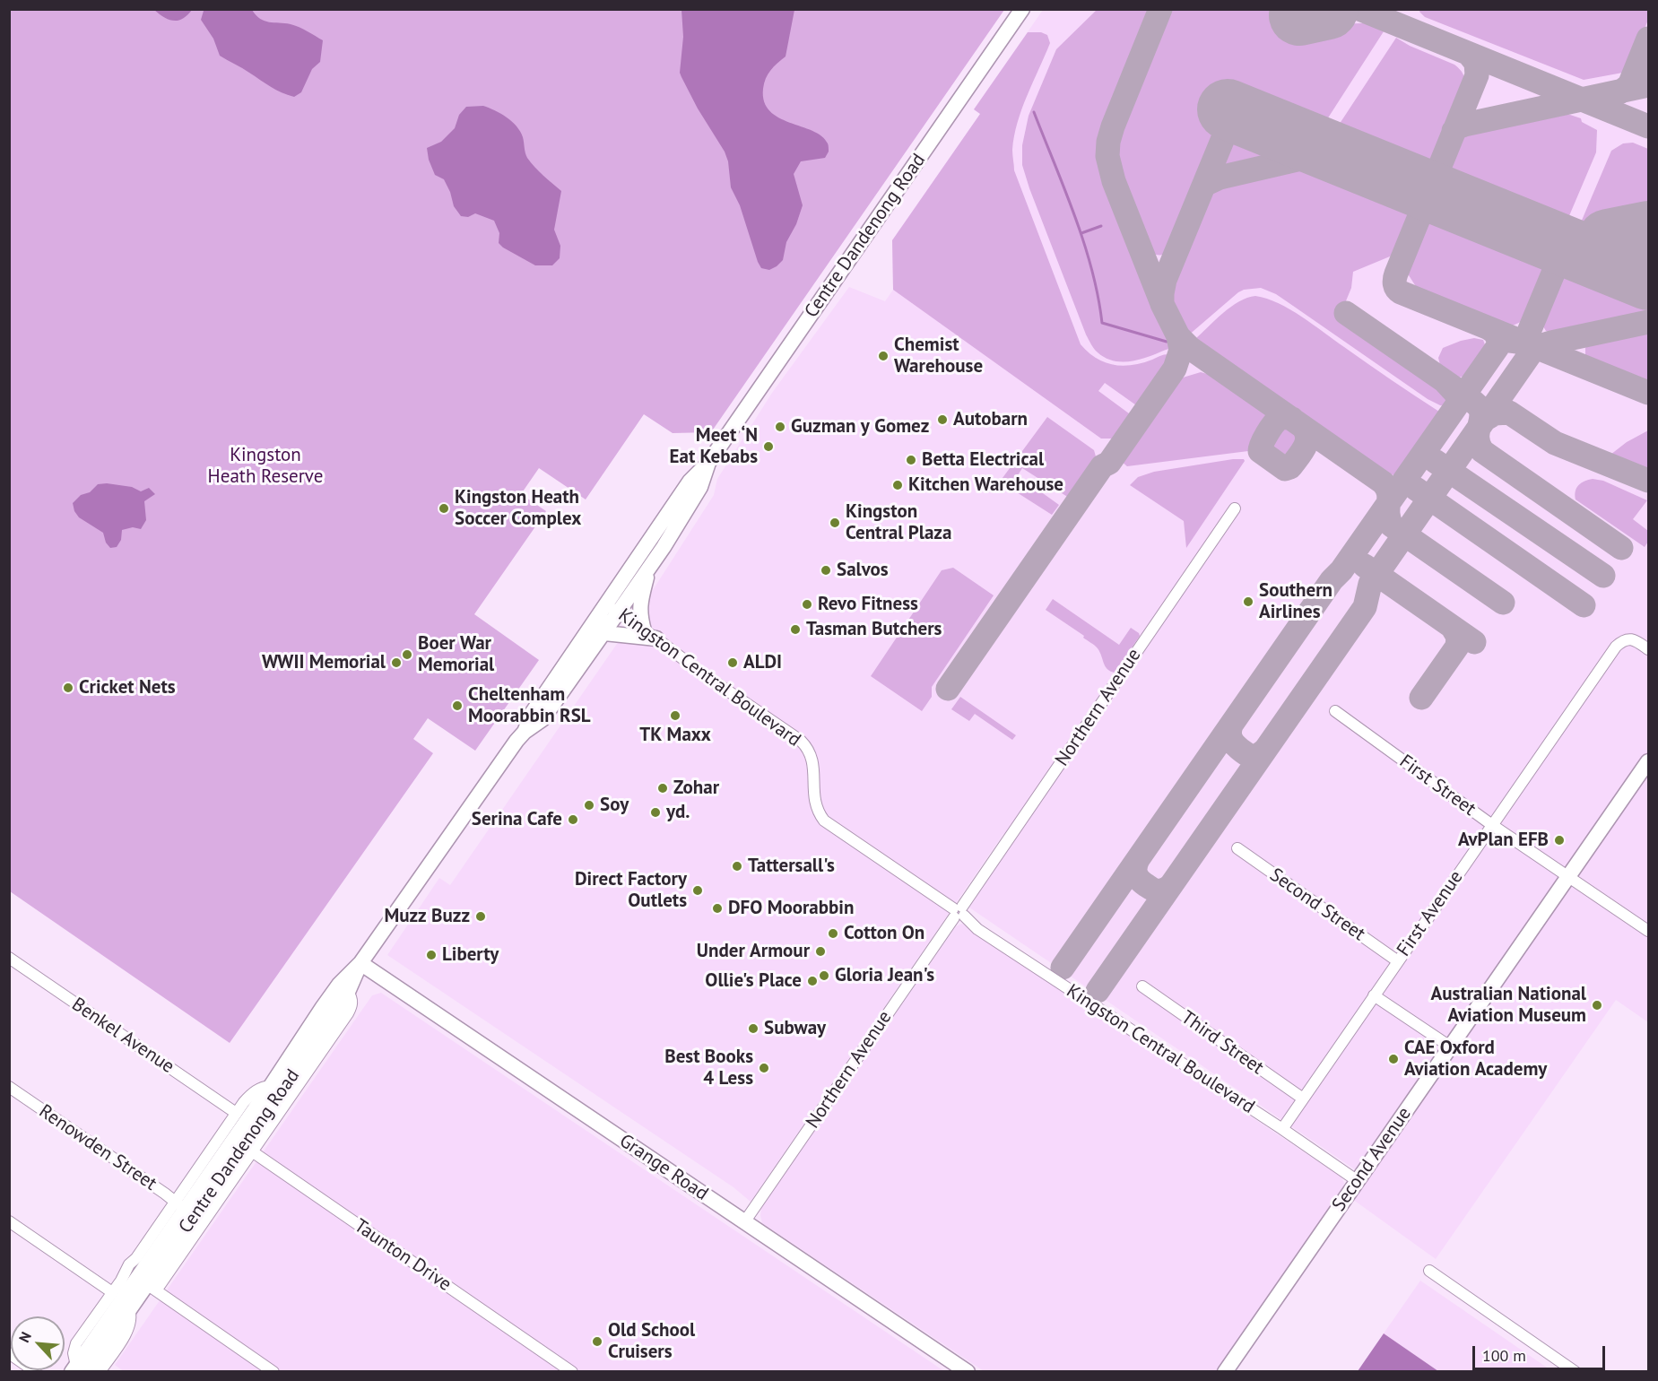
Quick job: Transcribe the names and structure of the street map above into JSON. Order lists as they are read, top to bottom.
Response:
{
  "streets": {
    "main road": ["Centre Dandenong Road", "Second Avenue", "Grange Road"],
    "street": [
      "Kingston Central Boulevard",
      "Northern Avenue",
      "First Street",
      "Second Street",
      "First Avenue",
      "Benkel Avenue",
      "Third Street",
      "Renowden Street",
      "Taunton Drive"
    ]
  },
  "crossings": [
    ["Centre Dandenong Road", "Kingston Central Boulevard"],
    ["Centre Dandenong Road", "Benkel Avenue"],
    ["Centre Dandenong Road", "Renowden Street"],
    ["Centre Dandenong Road", "Grange Road"],
    ["Centre Dandenong Road", "Taunton Drive"],
    ["Kingston Central Boulevard", "Northern Avenue"],
    ["Kingston Central Boulevard", "First Avenue"],
    ["Kingston Central Boulevard", "Second Avenue"],
    ["Northern Avenue", "Grange Road"],
    ["First Street", "First Avenue"],
    ["First Street", "Second Avenue"],
    ["Second Street", "First Avenue"],
    ["First Avenue", "Third Street"]
  ],
  "parks": ["Kingston Heath Reserve"],
  "places": [
    "Chemist Warehouse",
    "Autobarn",
    "Guzman y Gomez",
    "Meet ‘N Eat Kebabs",
    "Betta Electrical",
    "Kitchen Warehouse",
    "Kingston Heath Soccer Complex",
    "Kingston Central Plaza",
    "Salvos",
    "Southern Airlines",
    "Revo Fitness",
    "Tasman Butchers",
    "Boer War Memorial",
    "WWII Memorial",
    "ALDI",
    "Cricket Nets",
    "Cheltenham Moorabbin RSL",
    "TK Maxx",
    "Zohar",
    "Soy",
    "yd.",
    "Serina Cafe",
    "AvPlan EFB",
    "Tattersall's",
    "Direct Factory Outlets",
    "DFO Moorabbin",
    "Muzz Buzz",
    "Cotton On",
    "Under Armour",
    "Liberty",
    "Gloria Jean's",
    "Ollie's Place",
    "Australian National Aviation Museum",
    "Subway",
    "CAE Oxford Aviation Academy",
    "Best Books 4 Less",
    "Old School Cruisers"
  ],
  "scale_bar": "100 m",
  "north": "top left"
}
